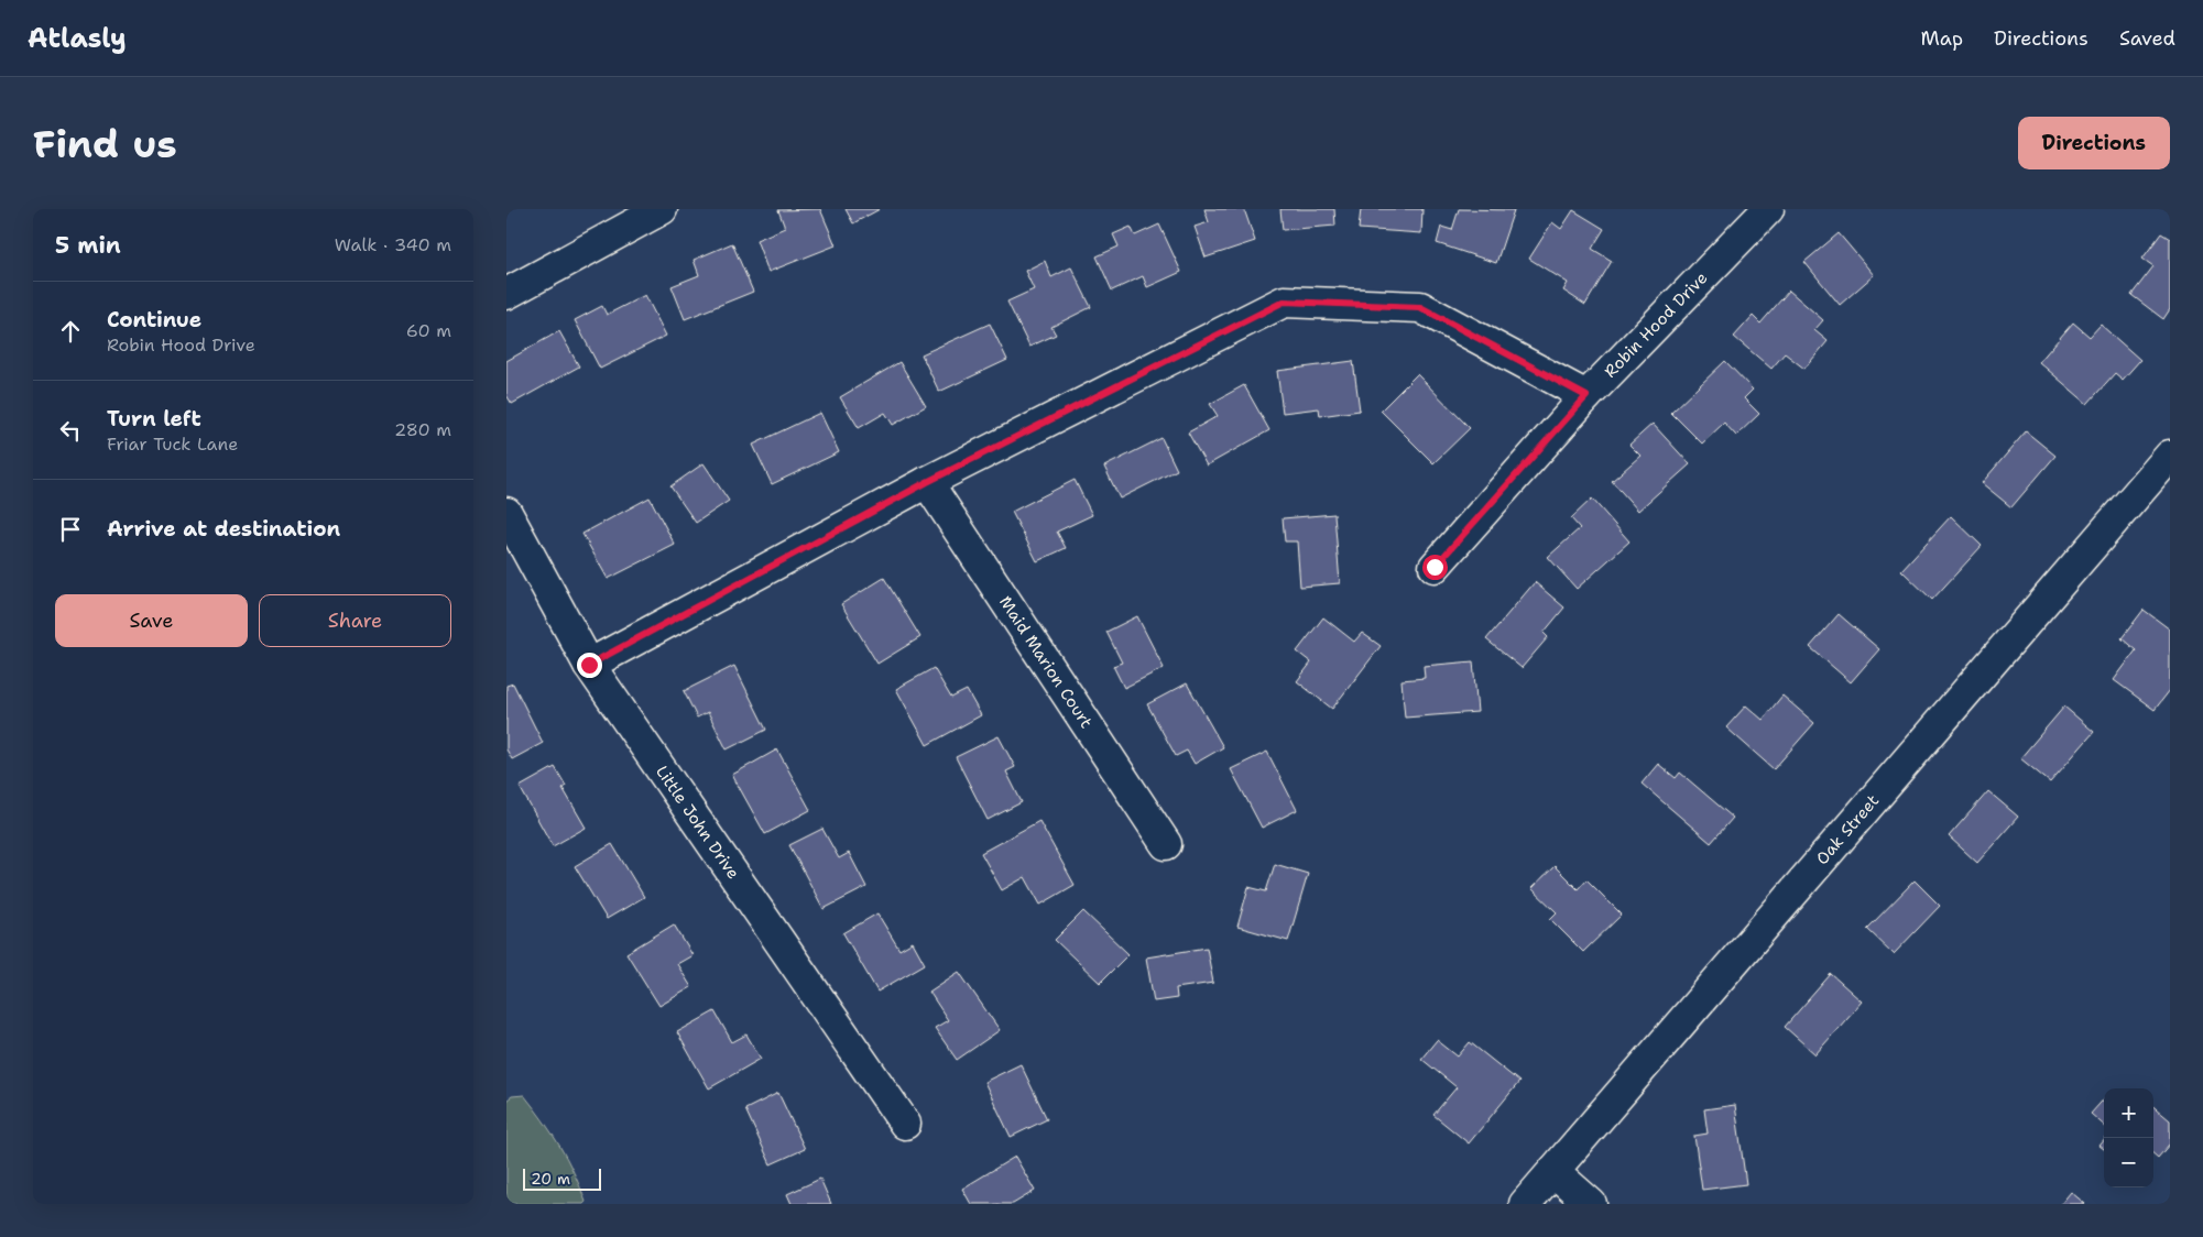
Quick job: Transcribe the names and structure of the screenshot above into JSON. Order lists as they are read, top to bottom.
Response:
{
  "streets": {
    "street": [
      "Robin Hood Drive",
      "Maid Marion Court",
      "Little John Drive",
      "Oak Street"
    ]
  },
  "scale_bar": "20 m",
  "page": {
    "header": "Atlasly",
    "nav": ["Map", "Directions", "Saved"],
    "buttons": [
      "Directions",
      ["Save", "Share"]
    ],
    "title": "Find us",
    "heading": ["5 min", "Walk · 340 m"],
    "list": [
      ["Continue", "Robin Hood Drive", "60 m"],
      ["Turn left", "Friar Tuck Lane", "280 m"],
      "Arrive at destination"
    ],
    "map_buttons": ["+", "−"],
    "scale": "20 m"
  }
}
